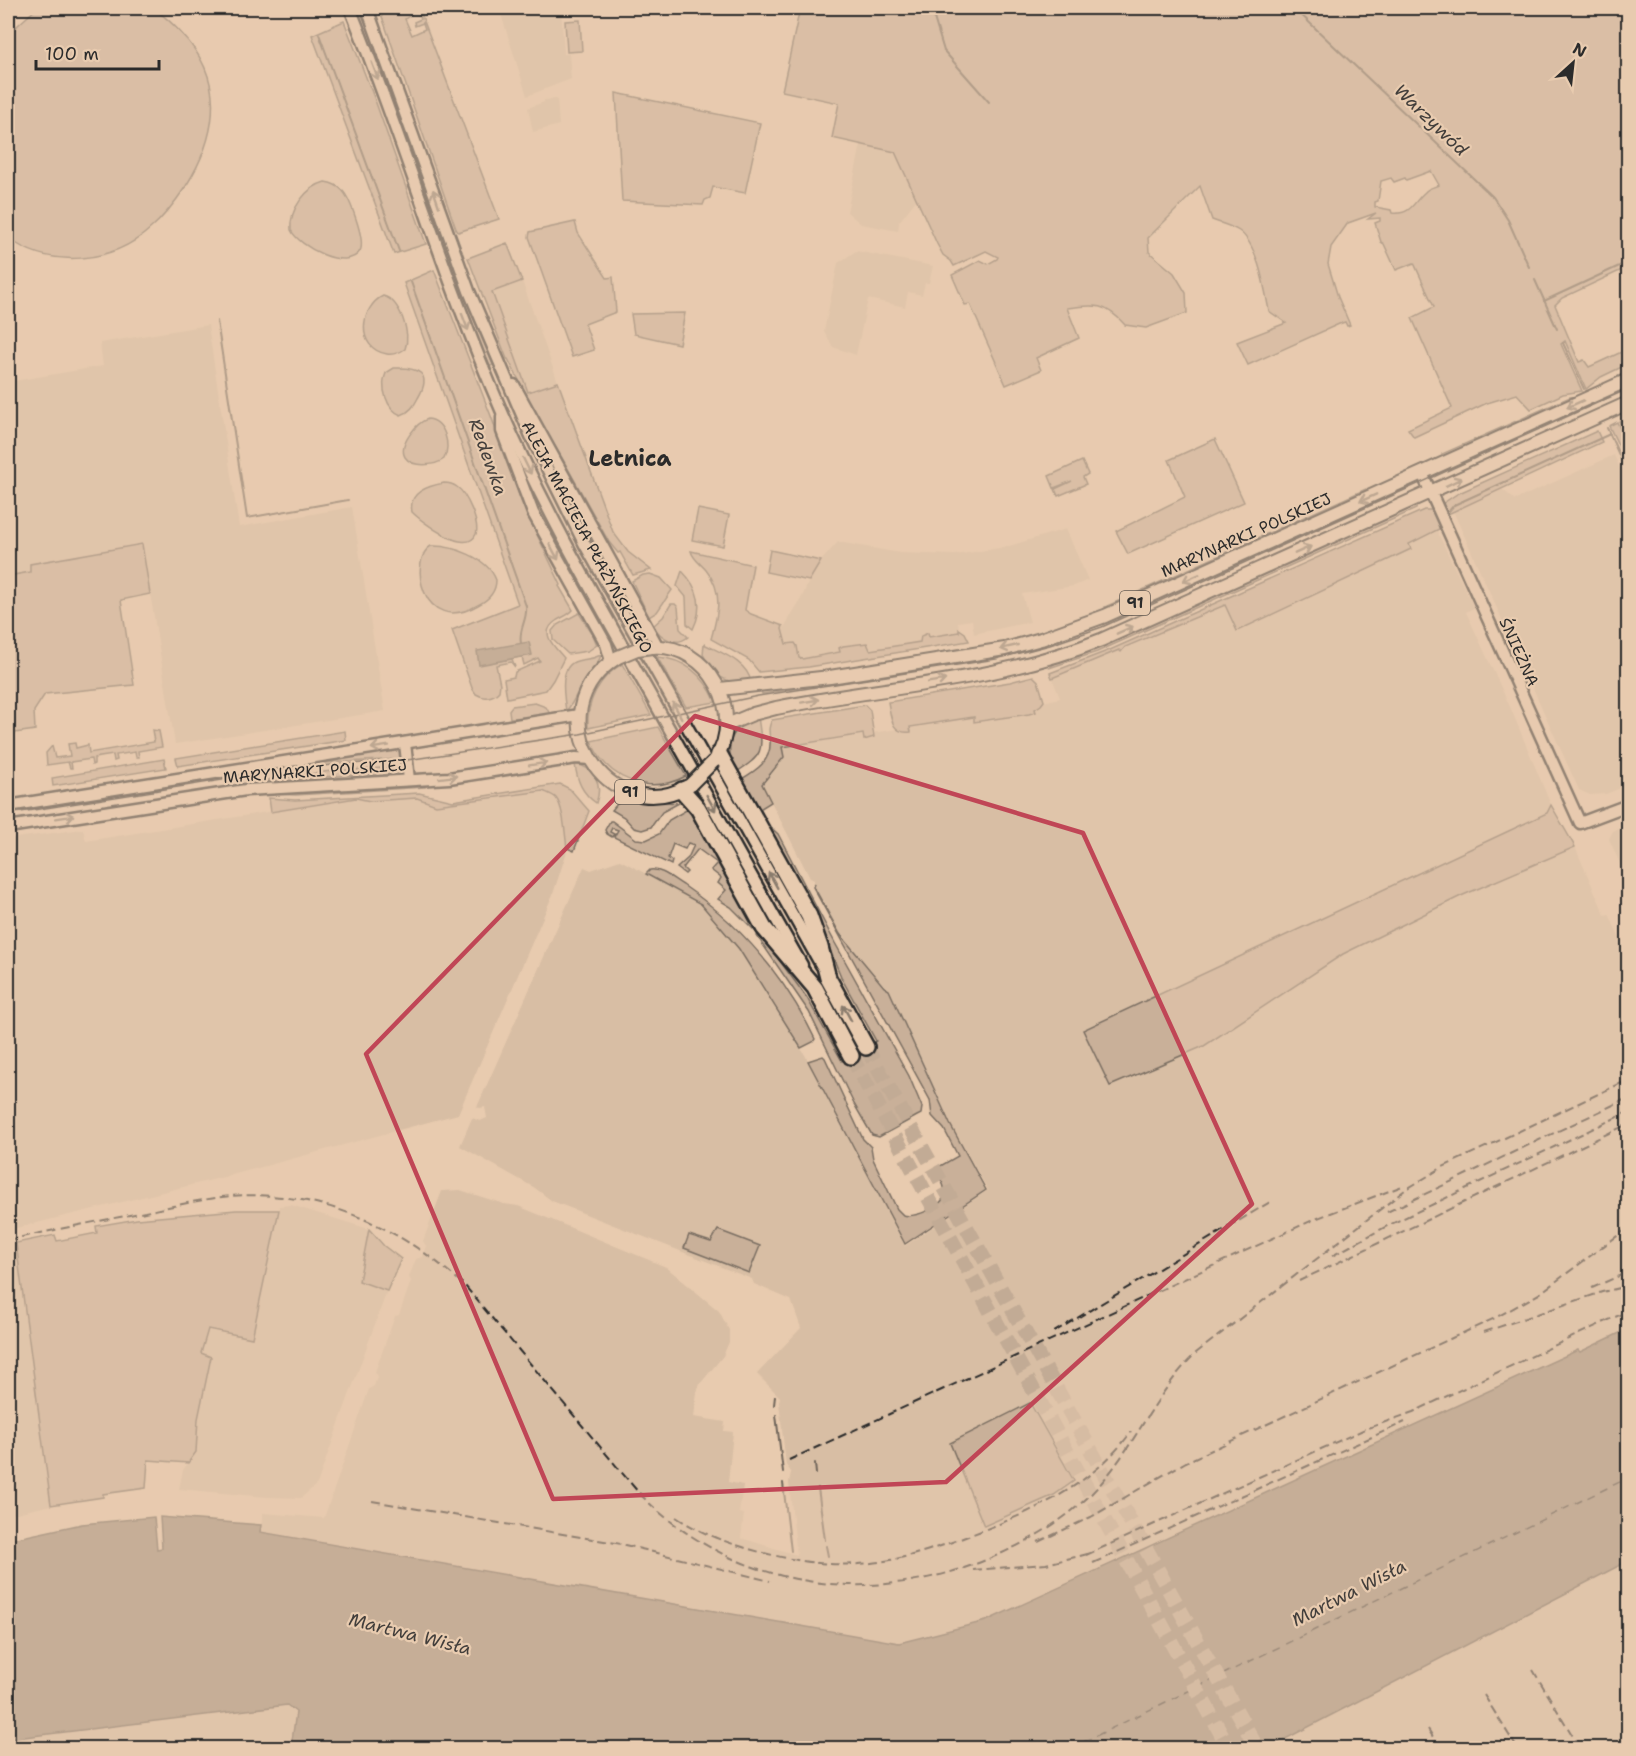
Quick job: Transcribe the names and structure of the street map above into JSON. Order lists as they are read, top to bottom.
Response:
{
  "streets": {
    "highway": ["ALEJA MACIEJA PŁAŻYŃSKIEGO"],
    "main road": ["MARYNARKI POLSKIEJ", "91", "ŚNIEŻNA"]
  },
  "crossings": [
    ["MARYNARKI POLSKIEJ", "91"],
    ["MARYNARKI POLSKIEJ", "ŚNIEŻNA"],
    ["91", "ŚNIEŻNA"]
  ],
  "districts": ["Letnica"],
  "water": ["Warzywód", "Redewka", "Martwa Wisła"],
  "scale_bar": "100 m",
  "north": "top right"
}
